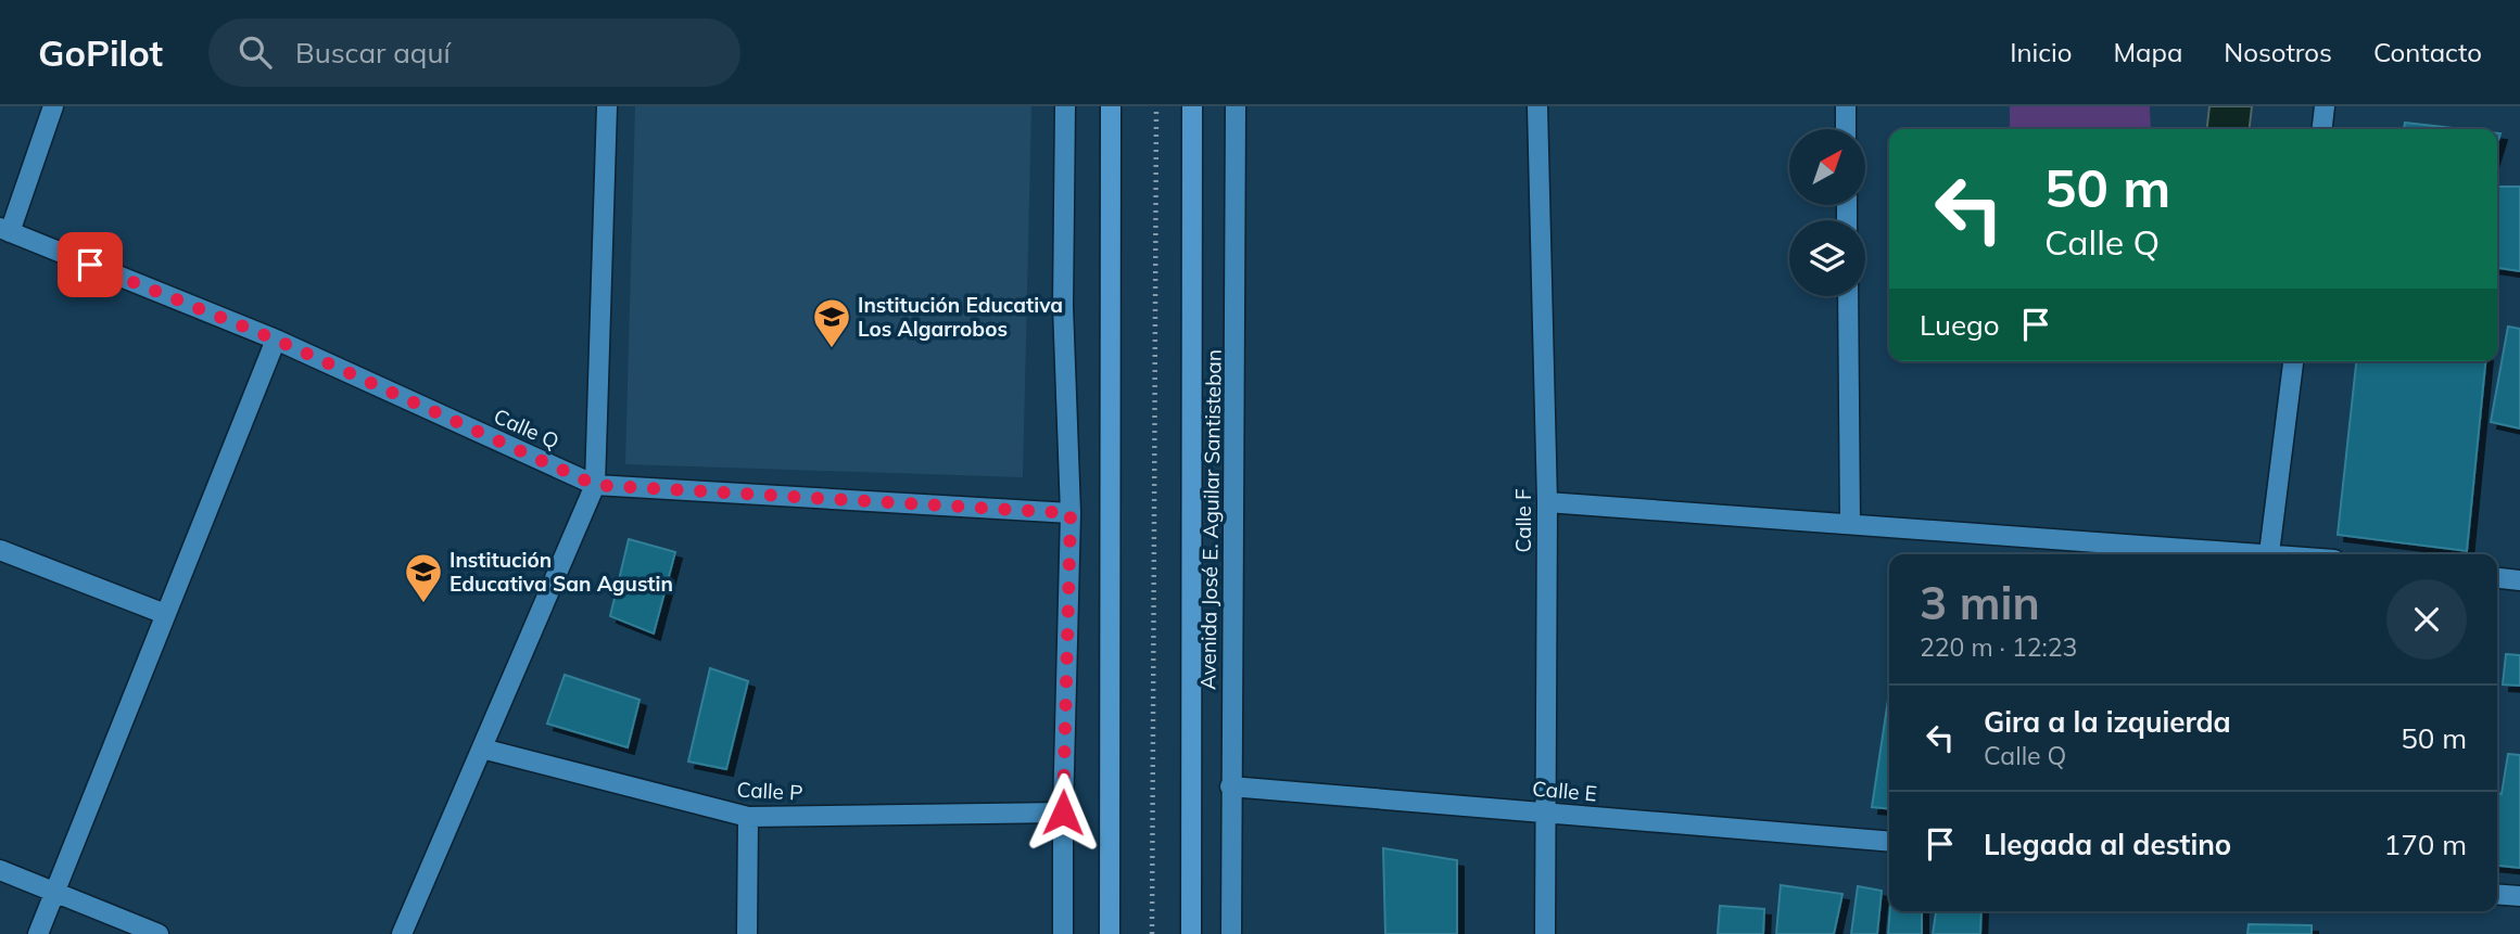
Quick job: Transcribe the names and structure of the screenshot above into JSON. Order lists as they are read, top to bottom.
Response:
{
  "streets": {
    "main road": ["Avenida José E. Aguilar Santisteban"],
    "street": [
      "Calle Q",
      "Calle F",
      "Calle P",
      "Calle E"
    ]
  },
  "crossings": [
    ["Avenida José E. Aguilar Santisteban", "Calle E"],
    ["Calle F", "Calle E"]
  ],
  "places": {
    "school or university": ["Institución Educativa Los Algarrobos", "Institución Educativa San Agustin"]
  },
  "north": "top right",
  "page": {
    "header": "GoPilot",
    "search": "Buscar aquí",
    "nav": [
      "Inicio",
      "Mapa",
      "Nosotros",
      "Contacto"
    ],
    "turn": ["50 m", "Calle Q"],
    "then": "Luego",
    "heading": ["3 min", "220 m · 12:23"],
    "list": [
      {
        "name": "Gira a la izquierda",
        "note": "Calle Q",
        "value": "50 m"
      },
      {
        "name": "Llegada al destino",
        "value": "170 m"
      }
    ]
  }
}
